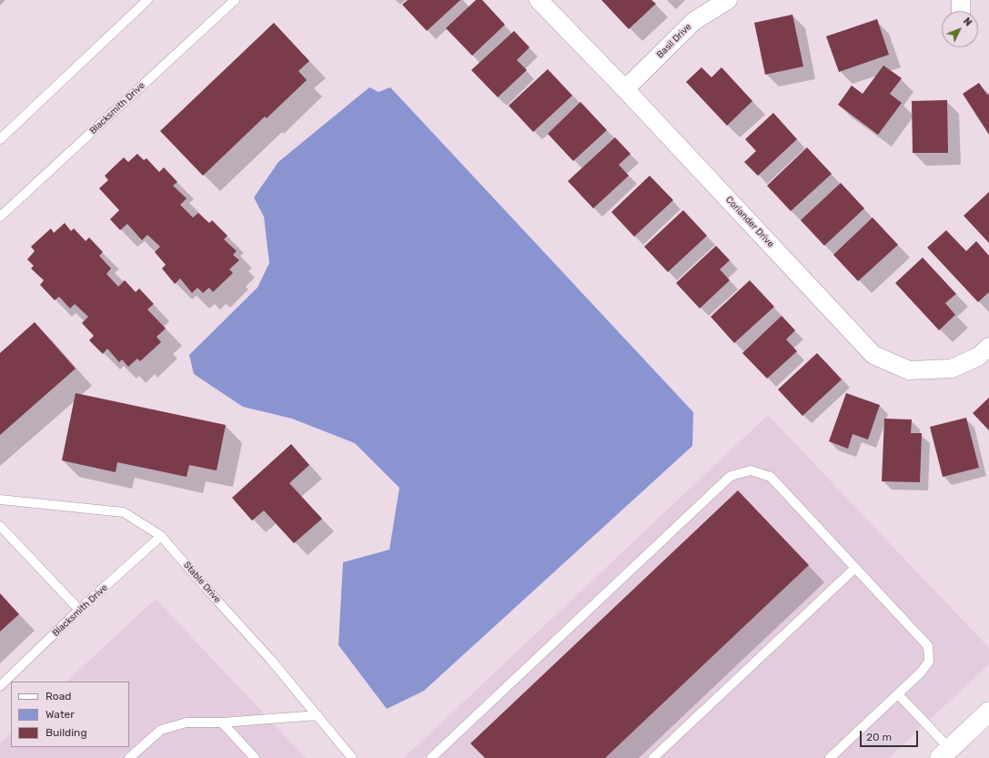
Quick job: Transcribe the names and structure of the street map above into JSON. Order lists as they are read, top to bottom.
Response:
{
  "streets": {
    "street": ["Basil Drive", "Coriander Drive"],
    "lane": ["Blacksmith Drive", "Stable Drive"]
  },
  "crossings": [
    ["Basil Drive", "Coriander Drive"],
    ["Blacksmith Drive", "Stable Drive"]
  ],
  "legend": ["Road", "Water", "Building"],
  "scale_bar": "20 m",
  "north": "top right"
}
